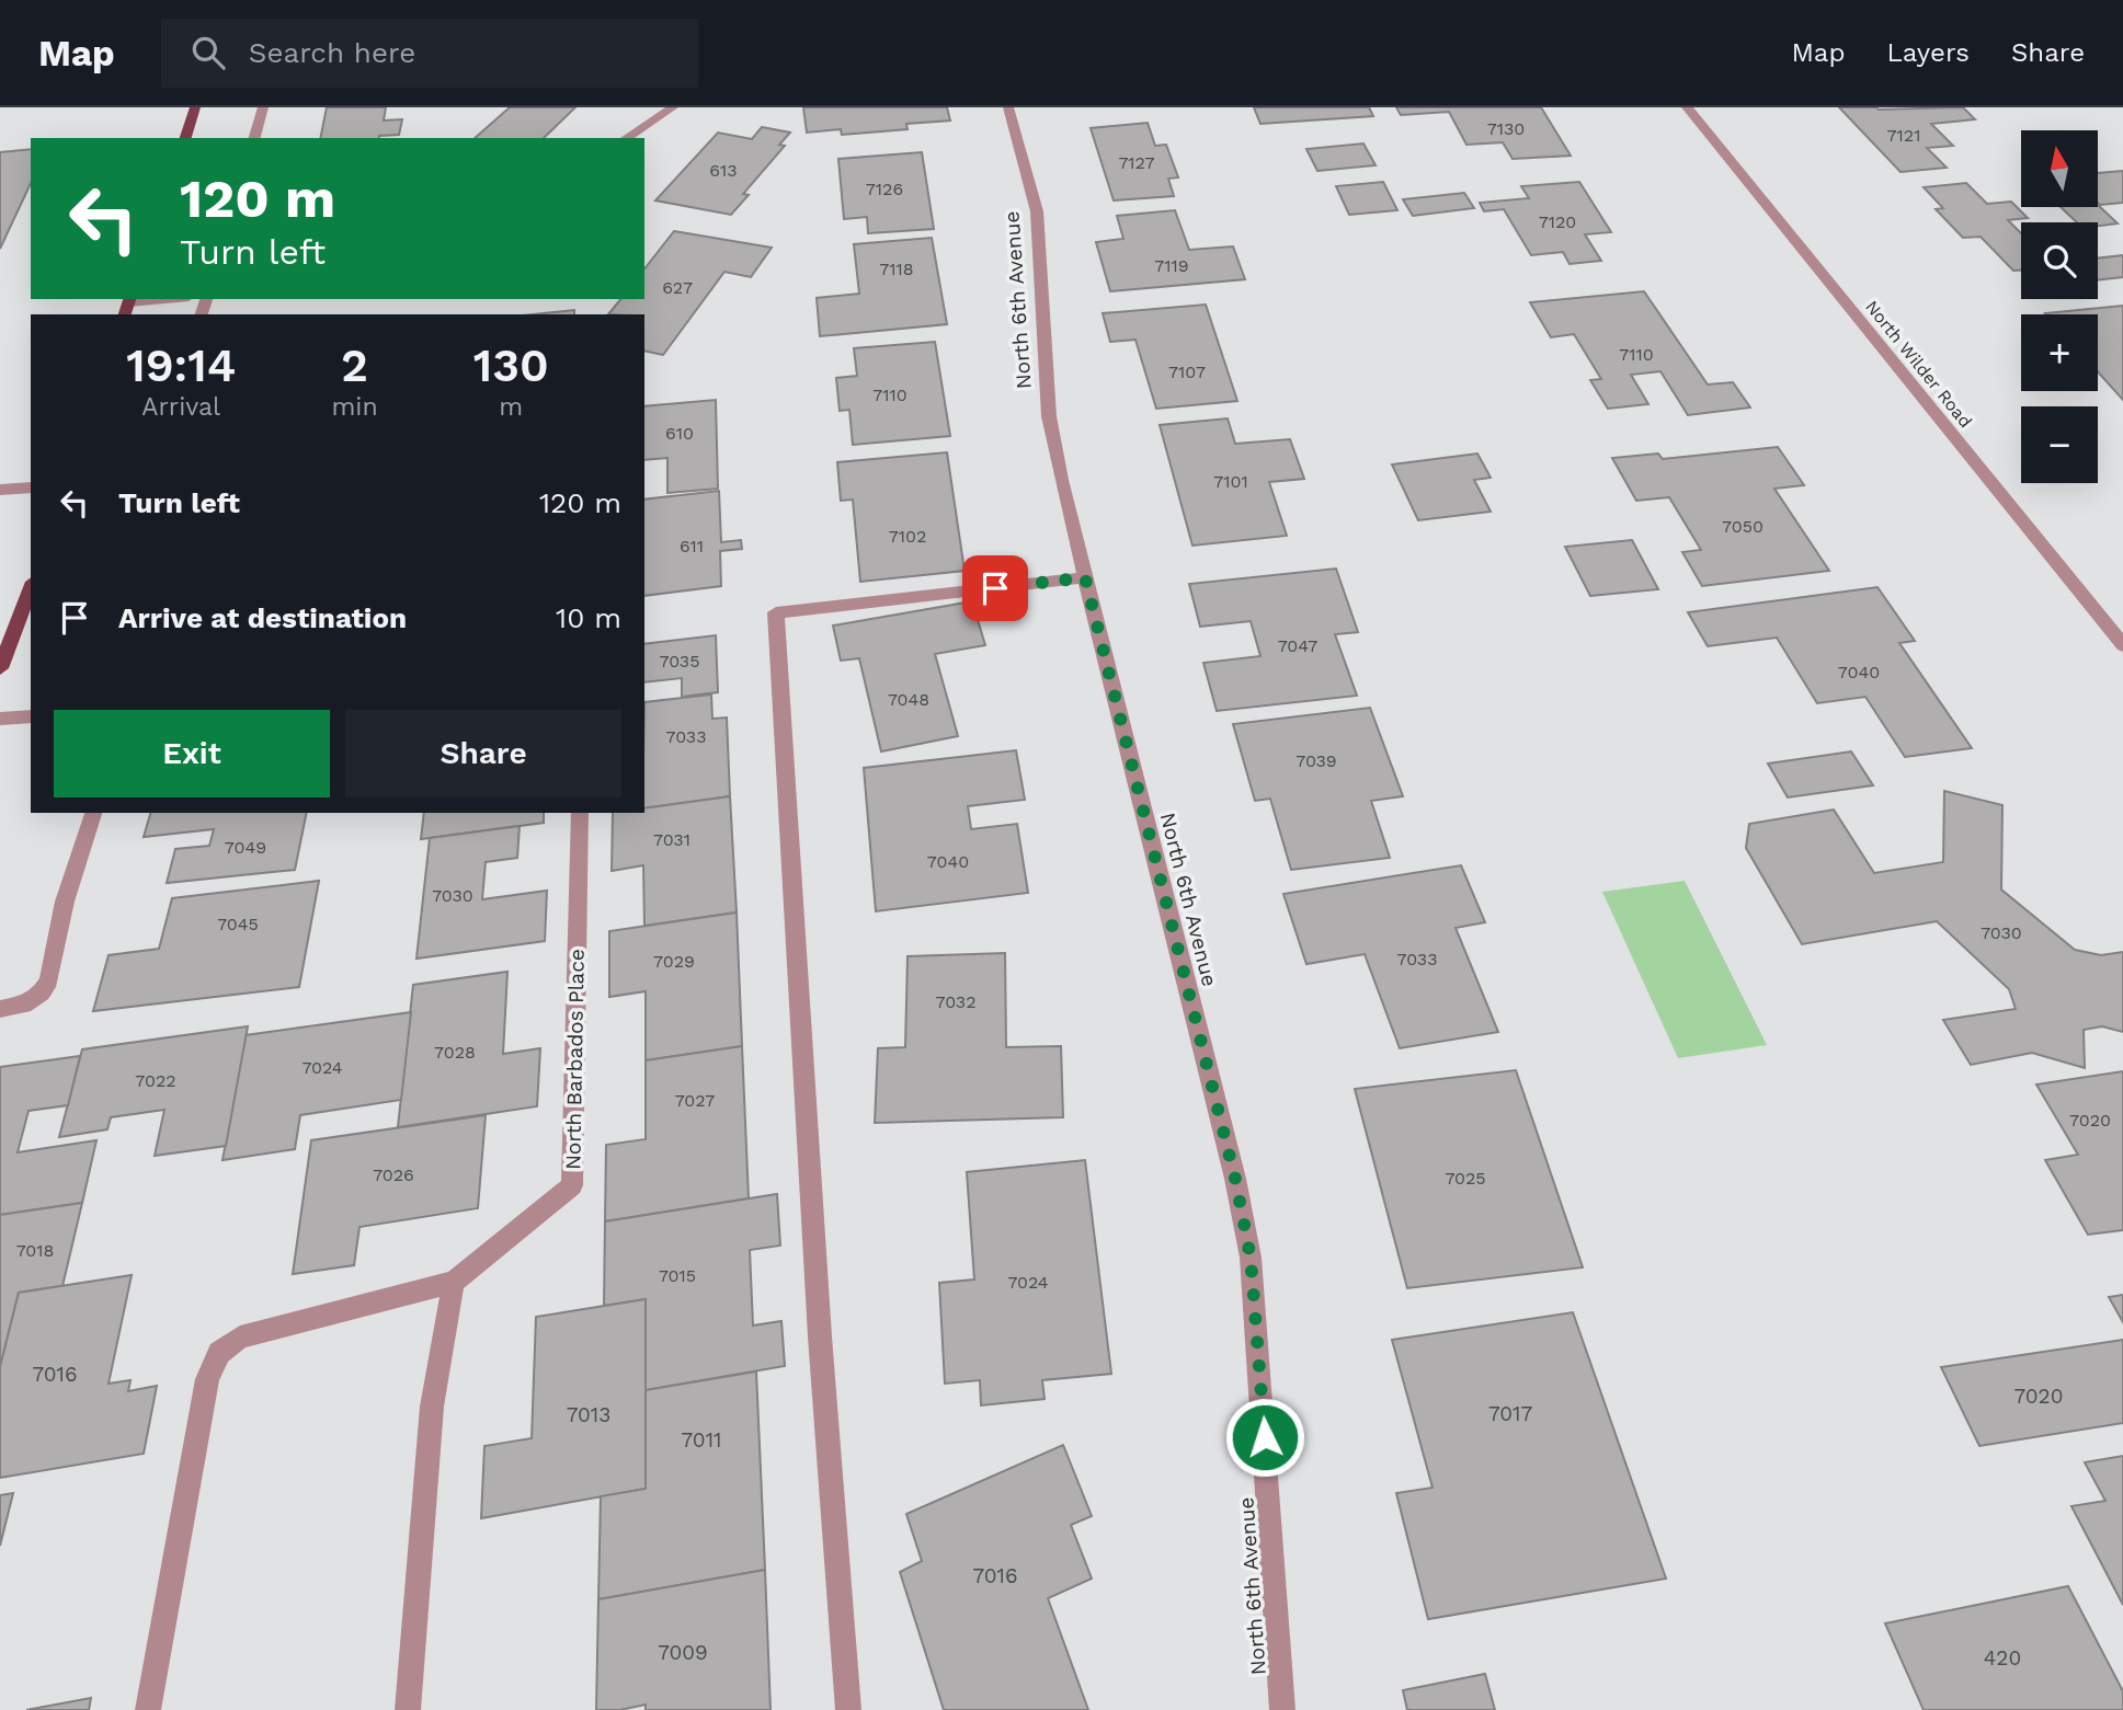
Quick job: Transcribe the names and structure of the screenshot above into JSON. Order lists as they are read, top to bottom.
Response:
{
  "streets": {
    "street": ["North 6th Avenue", "North Wilder Road", "North Barbados Place"]
  },
  "house_numbers": [
    "7130",
    "7121",
    "7127",
    "613",
    "7126",
    "7120",
    "7119",
    "7118",
    "627",
    "7110",
    "7107",
    "7110",
    "610",
    "7101",
    "7050",
    "7102",
    "611",
    "7047",
    "7035",
    "7040",
    "7048",
    "7033",
    "7039",
    "7031",
    "7049",
    "7040",
    "7030",
    "7045",
    "7030",
    "7033",
    "7029",
    "7032",
    "7028",
    "7024",
    "7022",
    "7027",
    "7020",
    "7026",
    "7025",
    "7018",
    "7015",
    "7024",
    "7016",
    "7020",
    "7017",
    "7013",
    "7011",
    "7016",
    "7009",
    "420"
  ],
  "north": "top",
  "page": {
    "header": "Map",
    "search": "Search here",
    "nav": ["Map", "Layers", "Share"],
    "map_buttons": ["+", "−"],
    "turn": ["120 m", "Turn left"],
    "eta": [
      "19:14",
      "Arrival",
      "2",
      "min",
      "130",
      "m"
    ],
    "list": [
      {
        "name": "Turn left",
        "value": "120 m"
      },
      {
        "name": "Arrive at destination",
        "value": "10 m"
      }
    ],
    "buttons": ["Exit", "Share"]
  }
}
